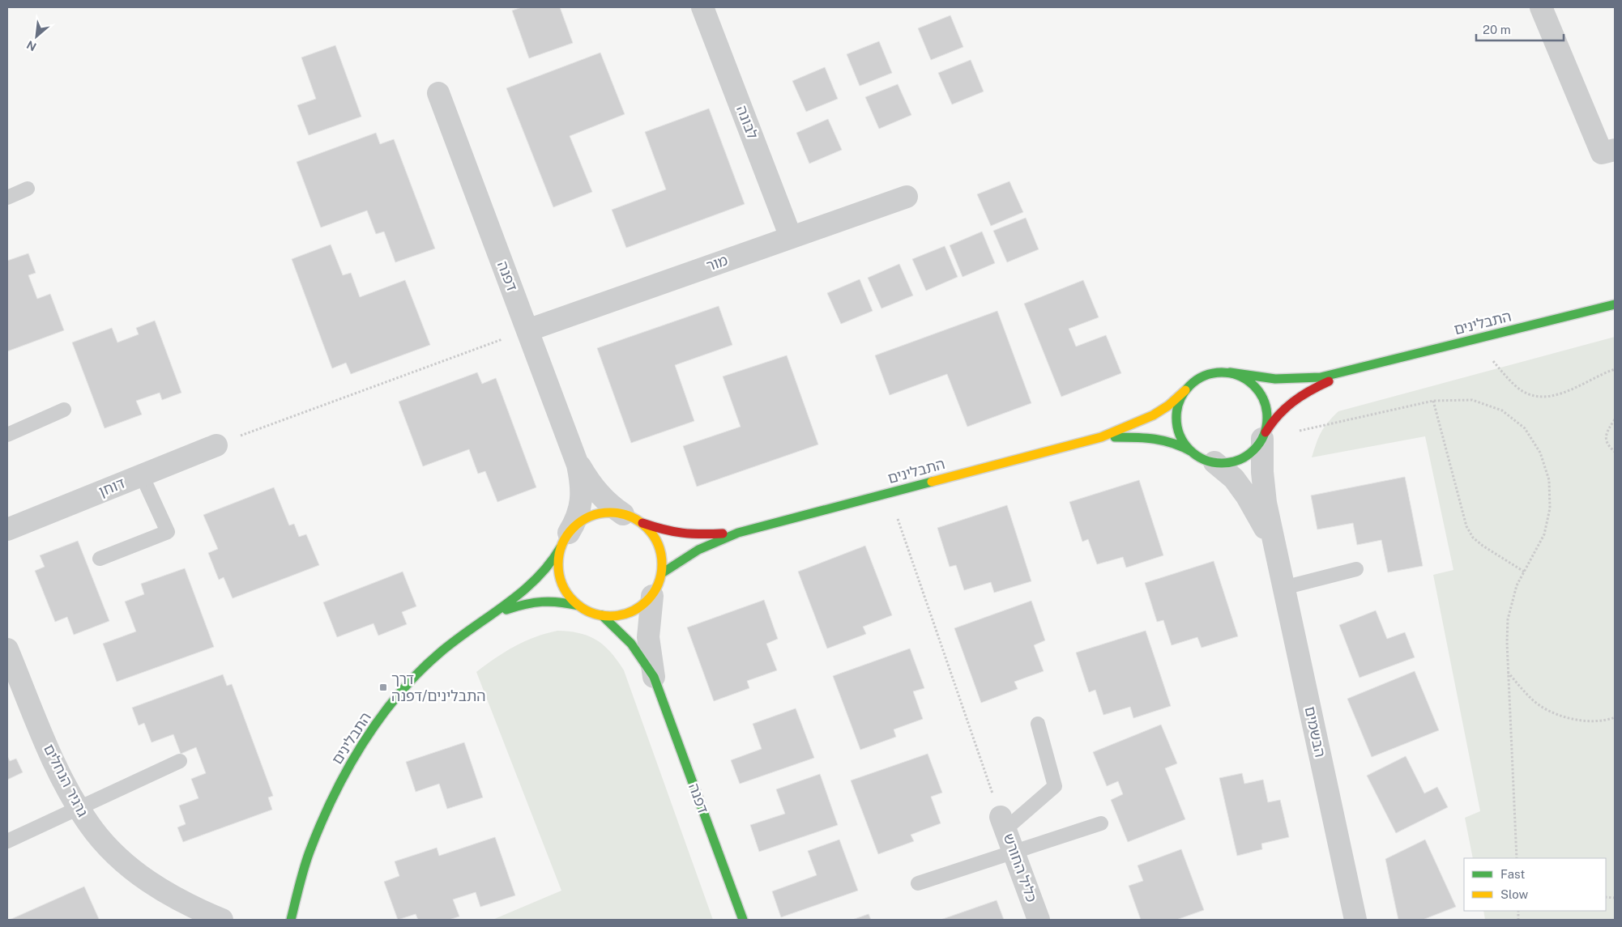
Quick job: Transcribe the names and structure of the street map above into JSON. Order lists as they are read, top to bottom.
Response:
{
  "streets": {
    "street": [
      "לבונה",
      "מור",
      "דפנה",
      "התבלינים",
      "דוחן",
      "הבשמים",
      "גרגיר הנחלים",
      "כליל החורש"
    ]
  },
  "crossings": [
    ["לבונה", "מור"],
    ["מור", "דפנה"],
    ["דפנה", "התבלינים"],
    ["התבלינים", "הבשמים"]
  ],
  "places": {
    "transit": ["דרך התבלינים/דפנה"]
  },
  "legend": ["Fast", "Slow"],
  "scale_bar": "20 m",
  "north": "bottom left"
}
